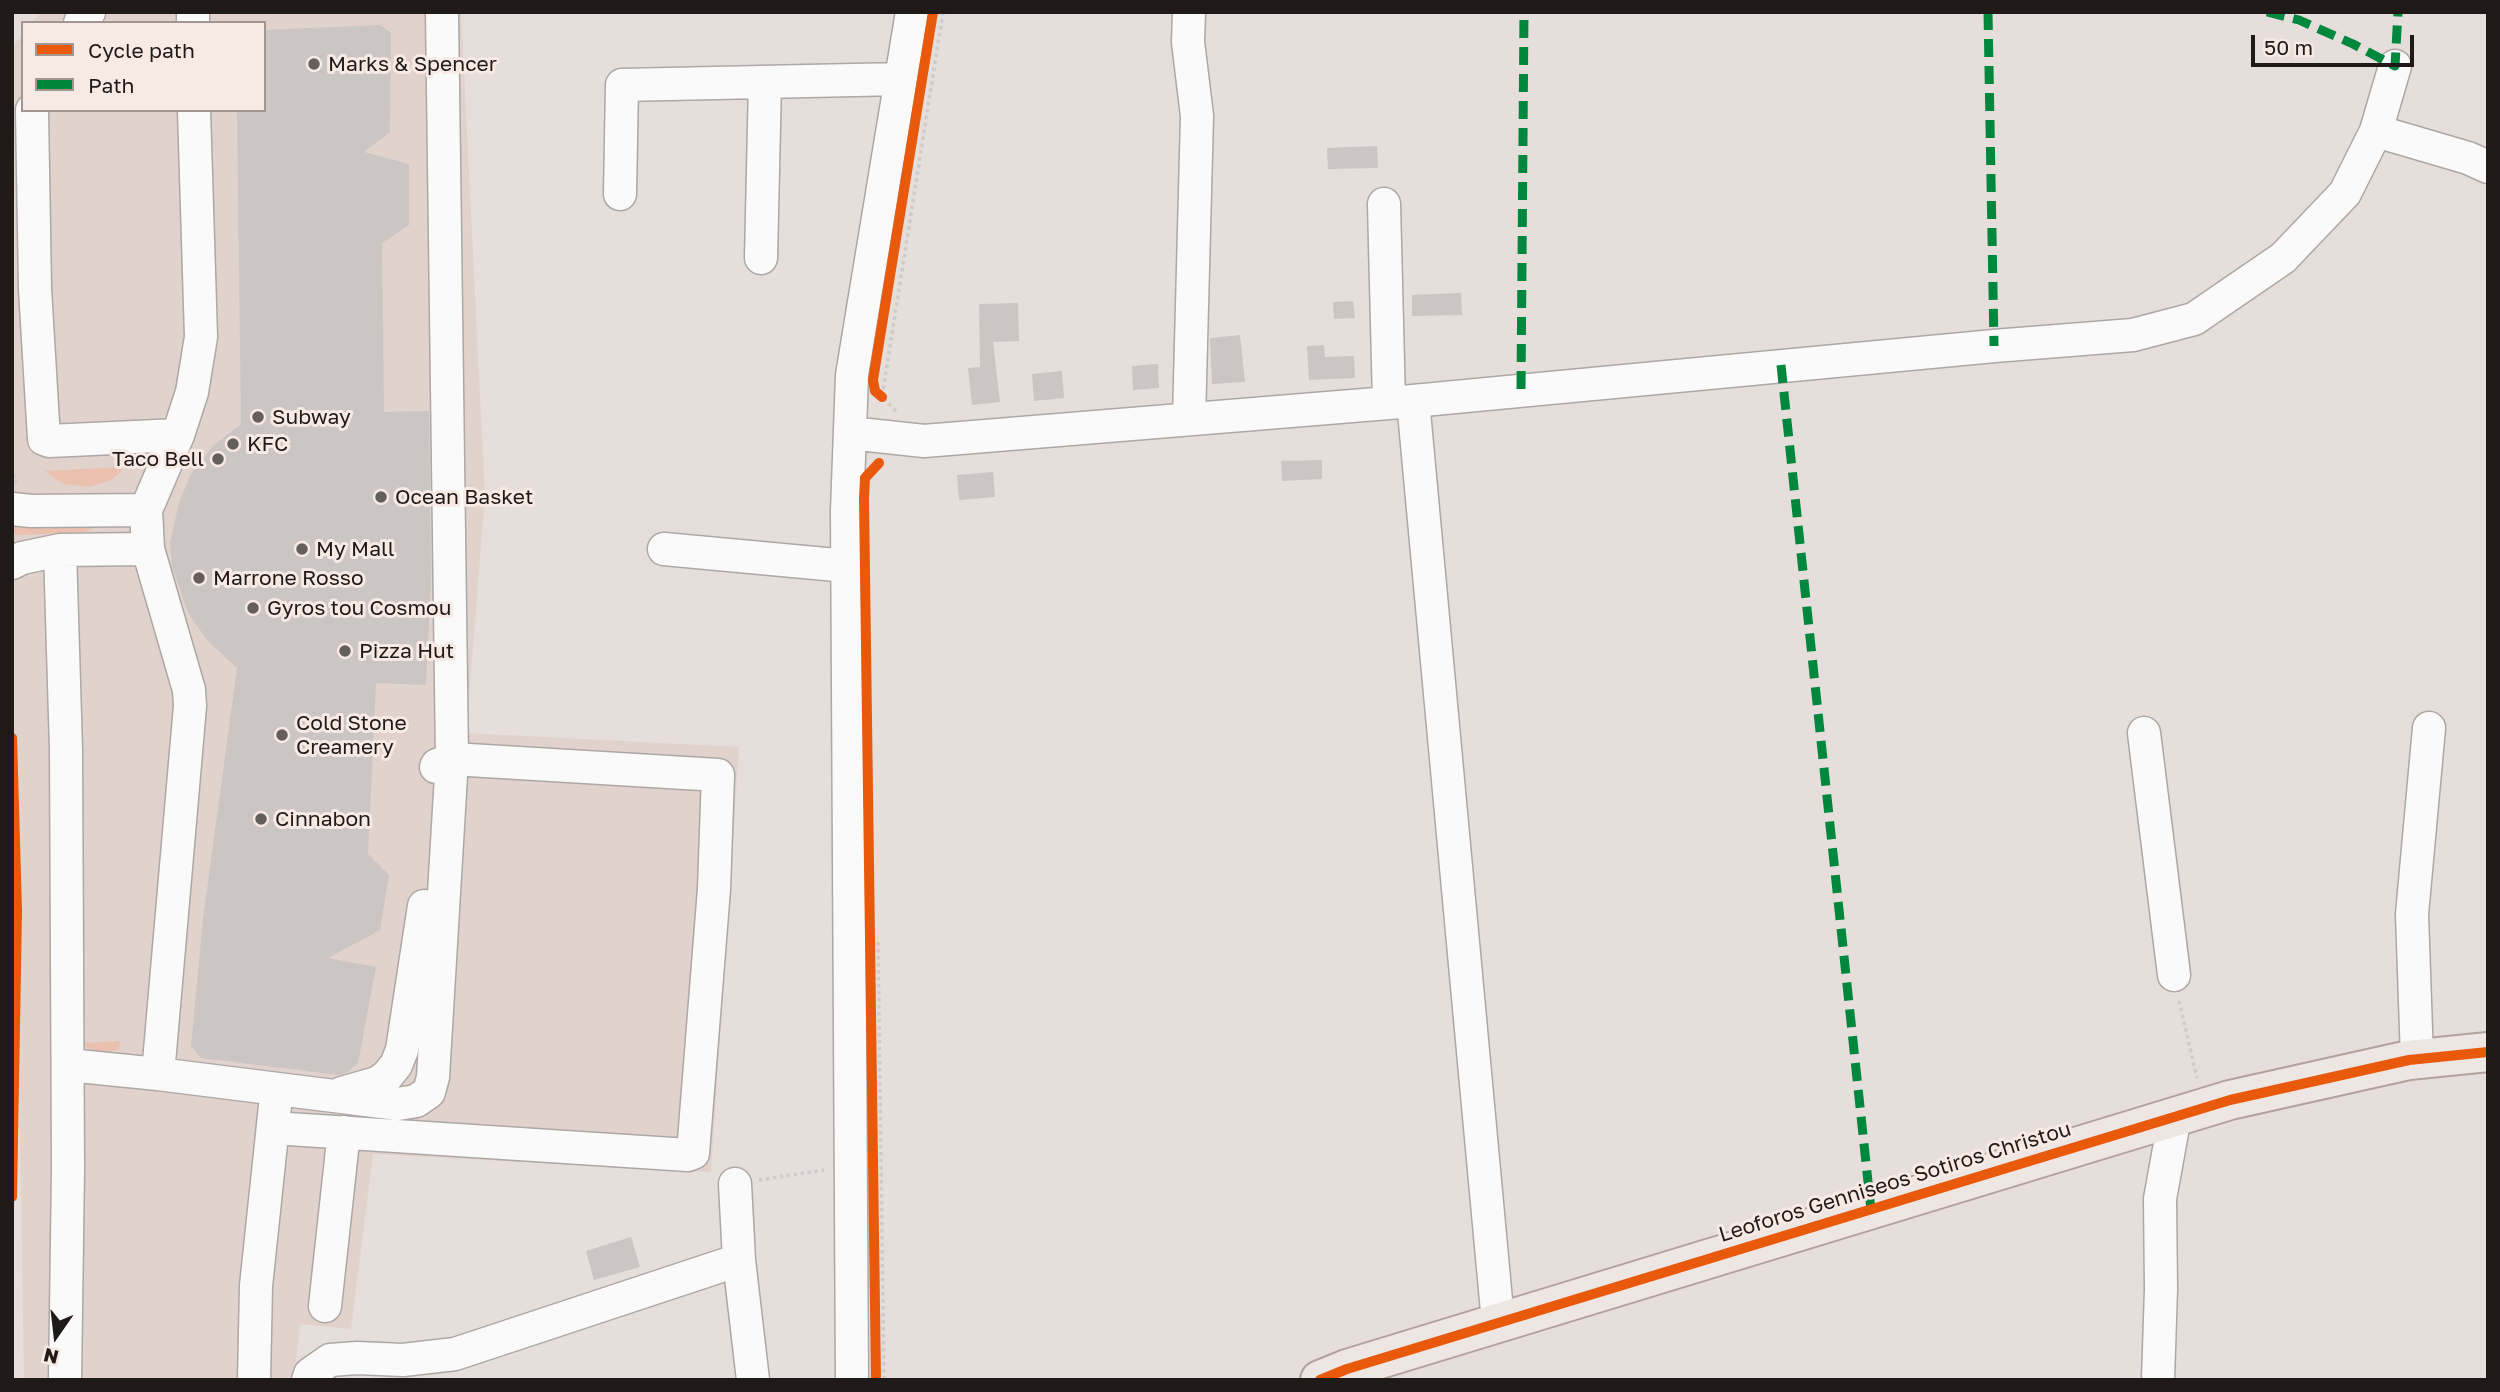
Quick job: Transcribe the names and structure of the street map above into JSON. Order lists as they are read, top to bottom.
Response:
{
  "streets": {
    "main road": ["Leoforos Genniseos Sotiros Christou"]
  },
  "places": [
    "Marks & Spencer",
    "Subway",
    "KFC",
    "Taco Bell",
    "Ocean Basket",
    "My Mall",
    "Marrone Rosso",
    "Gyros tou Cosmou",
    "Pizza Hut",
    "Cold Stone Creamery",
    "Cinnabon"
  ],
  "legend": ["Cycle path", "Path"],
  "scale_bar": "50 m",
  "north": "bottom"
}
